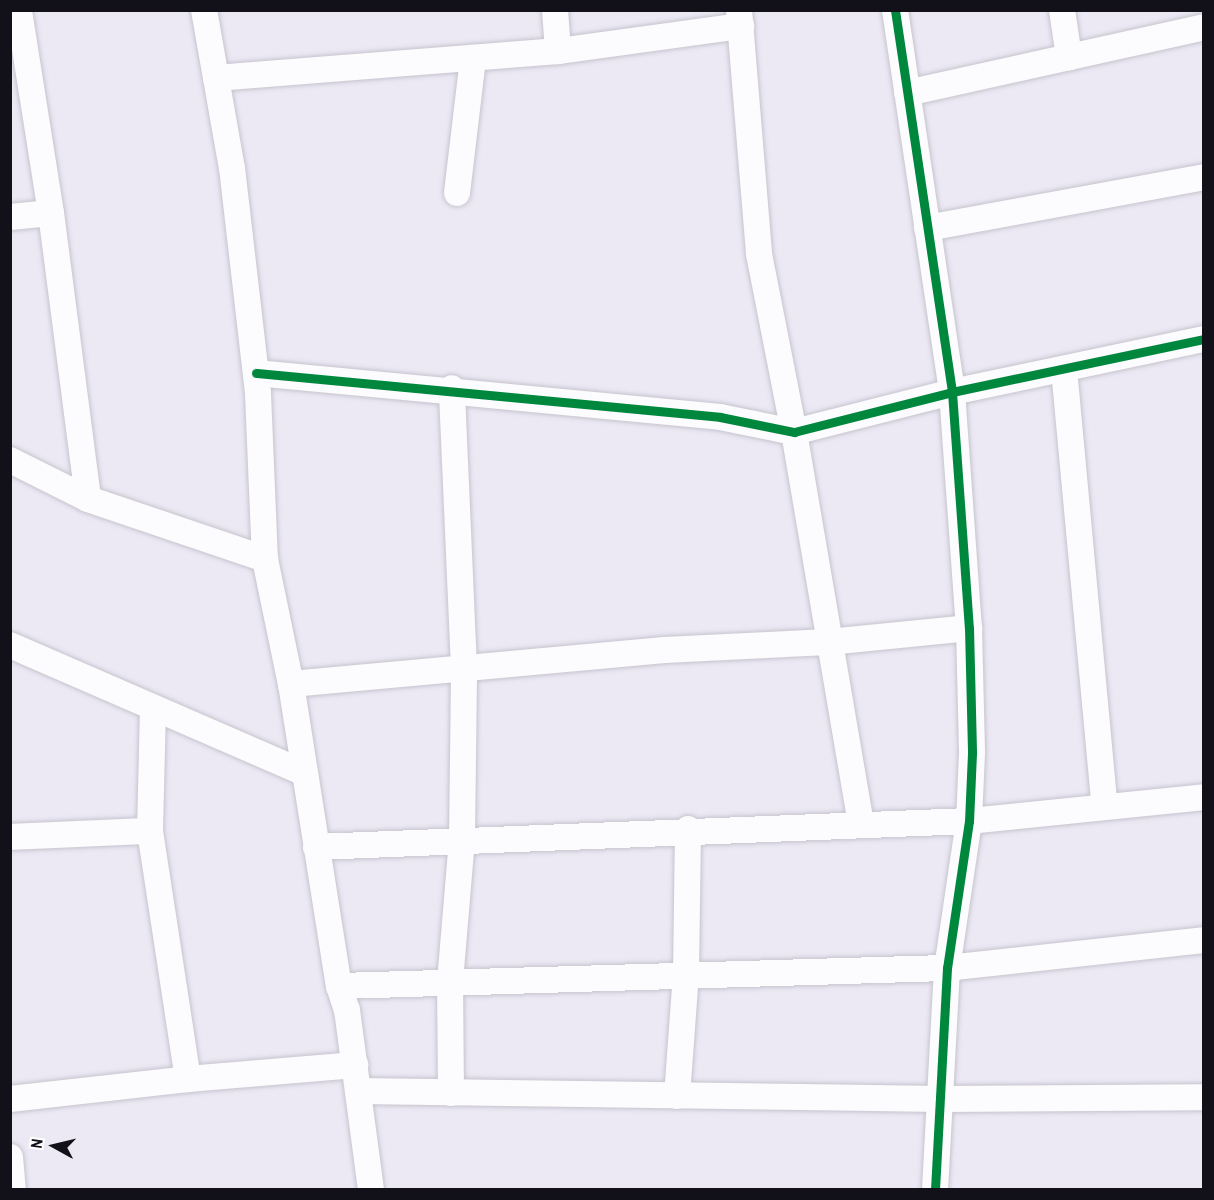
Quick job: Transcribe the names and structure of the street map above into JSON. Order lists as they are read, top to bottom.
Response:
{
  "north": "left"
}
